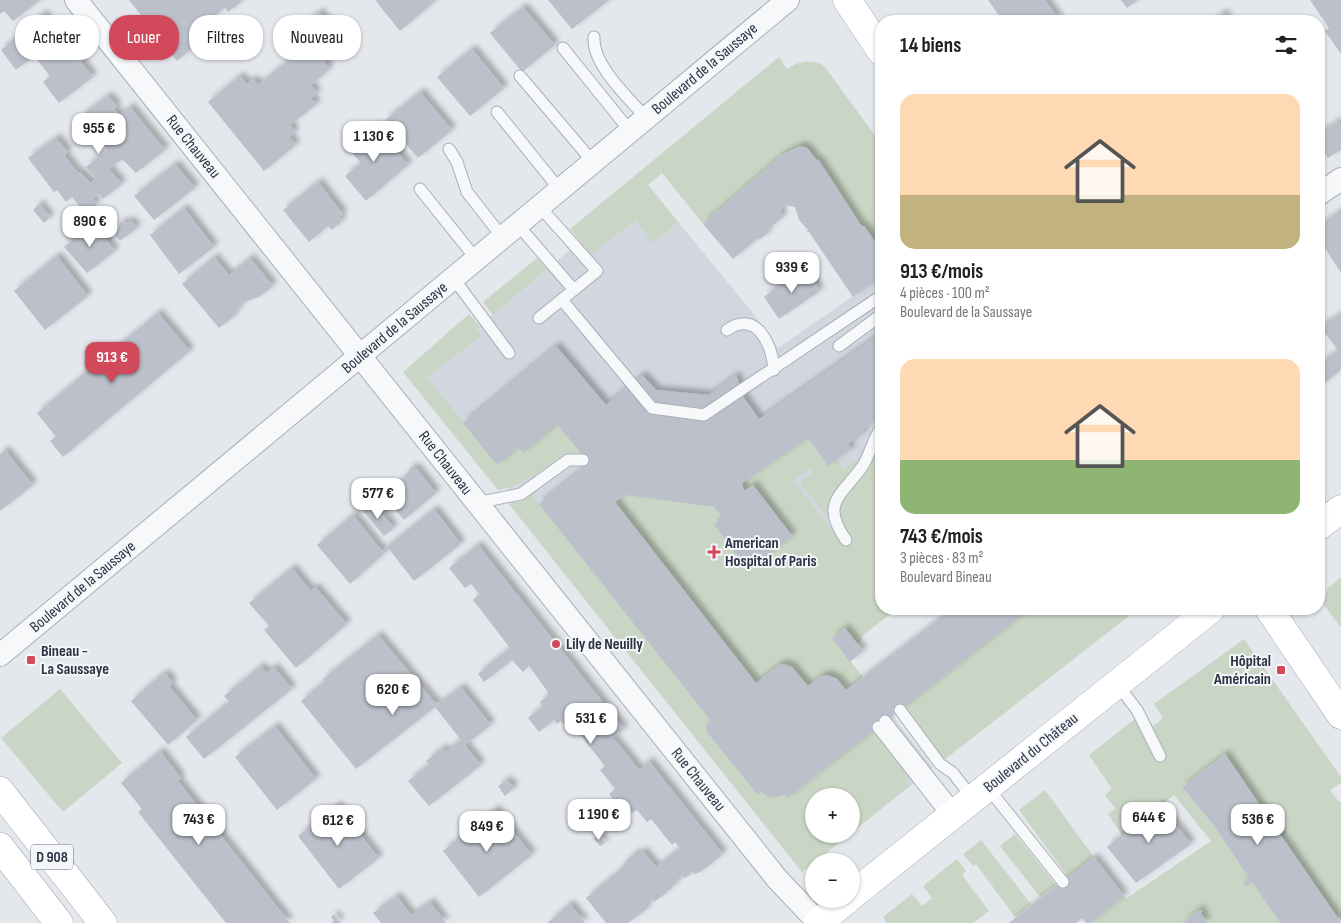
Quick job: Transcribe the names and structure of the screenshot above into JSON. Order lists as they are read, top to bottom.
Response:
{
  "streets": {
    "street": [
      "Boulevard de la Saussaye",
      "Rue Chauveau",
      "Boulevard du Château",
      "D 908"
    ]
  },
  "crossings": [
    ["Boulevard de la Saussaye", "Rue Chauveau"]
  ],
  "places": {
    "health": ["American Hospital of Paris"],
    "other": ["Lily de Neuilly"],
    "transit": ["Bineau - La Saussaye", "Hôpital Américain"]
  },
  "page": {
    "chip": [
      "Acheter",
      "Louer",
      "Filtres",
      "Nouveau"
    ],
    "heading": "14 biens",
    "list": [
      {
        "name": "913 €/mois",
        "note": "4 pièces · 100 m² · Boulevard de la Saussaye"
      },
      {
        "name": "743 €/mois",
        "note": "3 pièces · 83 m² · Boulevard Bineau"
      }
    ],
    "price": [
      "955 €",
      "1 130 €",
      "890 €",
      "939 €",
      "913 €",
      "577 €",
      "620 €",
      "531 €",
      "1 190 €",
      "644 €",
      "743 €",
      "536 €",
      "612 €",
      "849 €"
    ],
    "map_buttons": ["+", "−"]
  }
}
